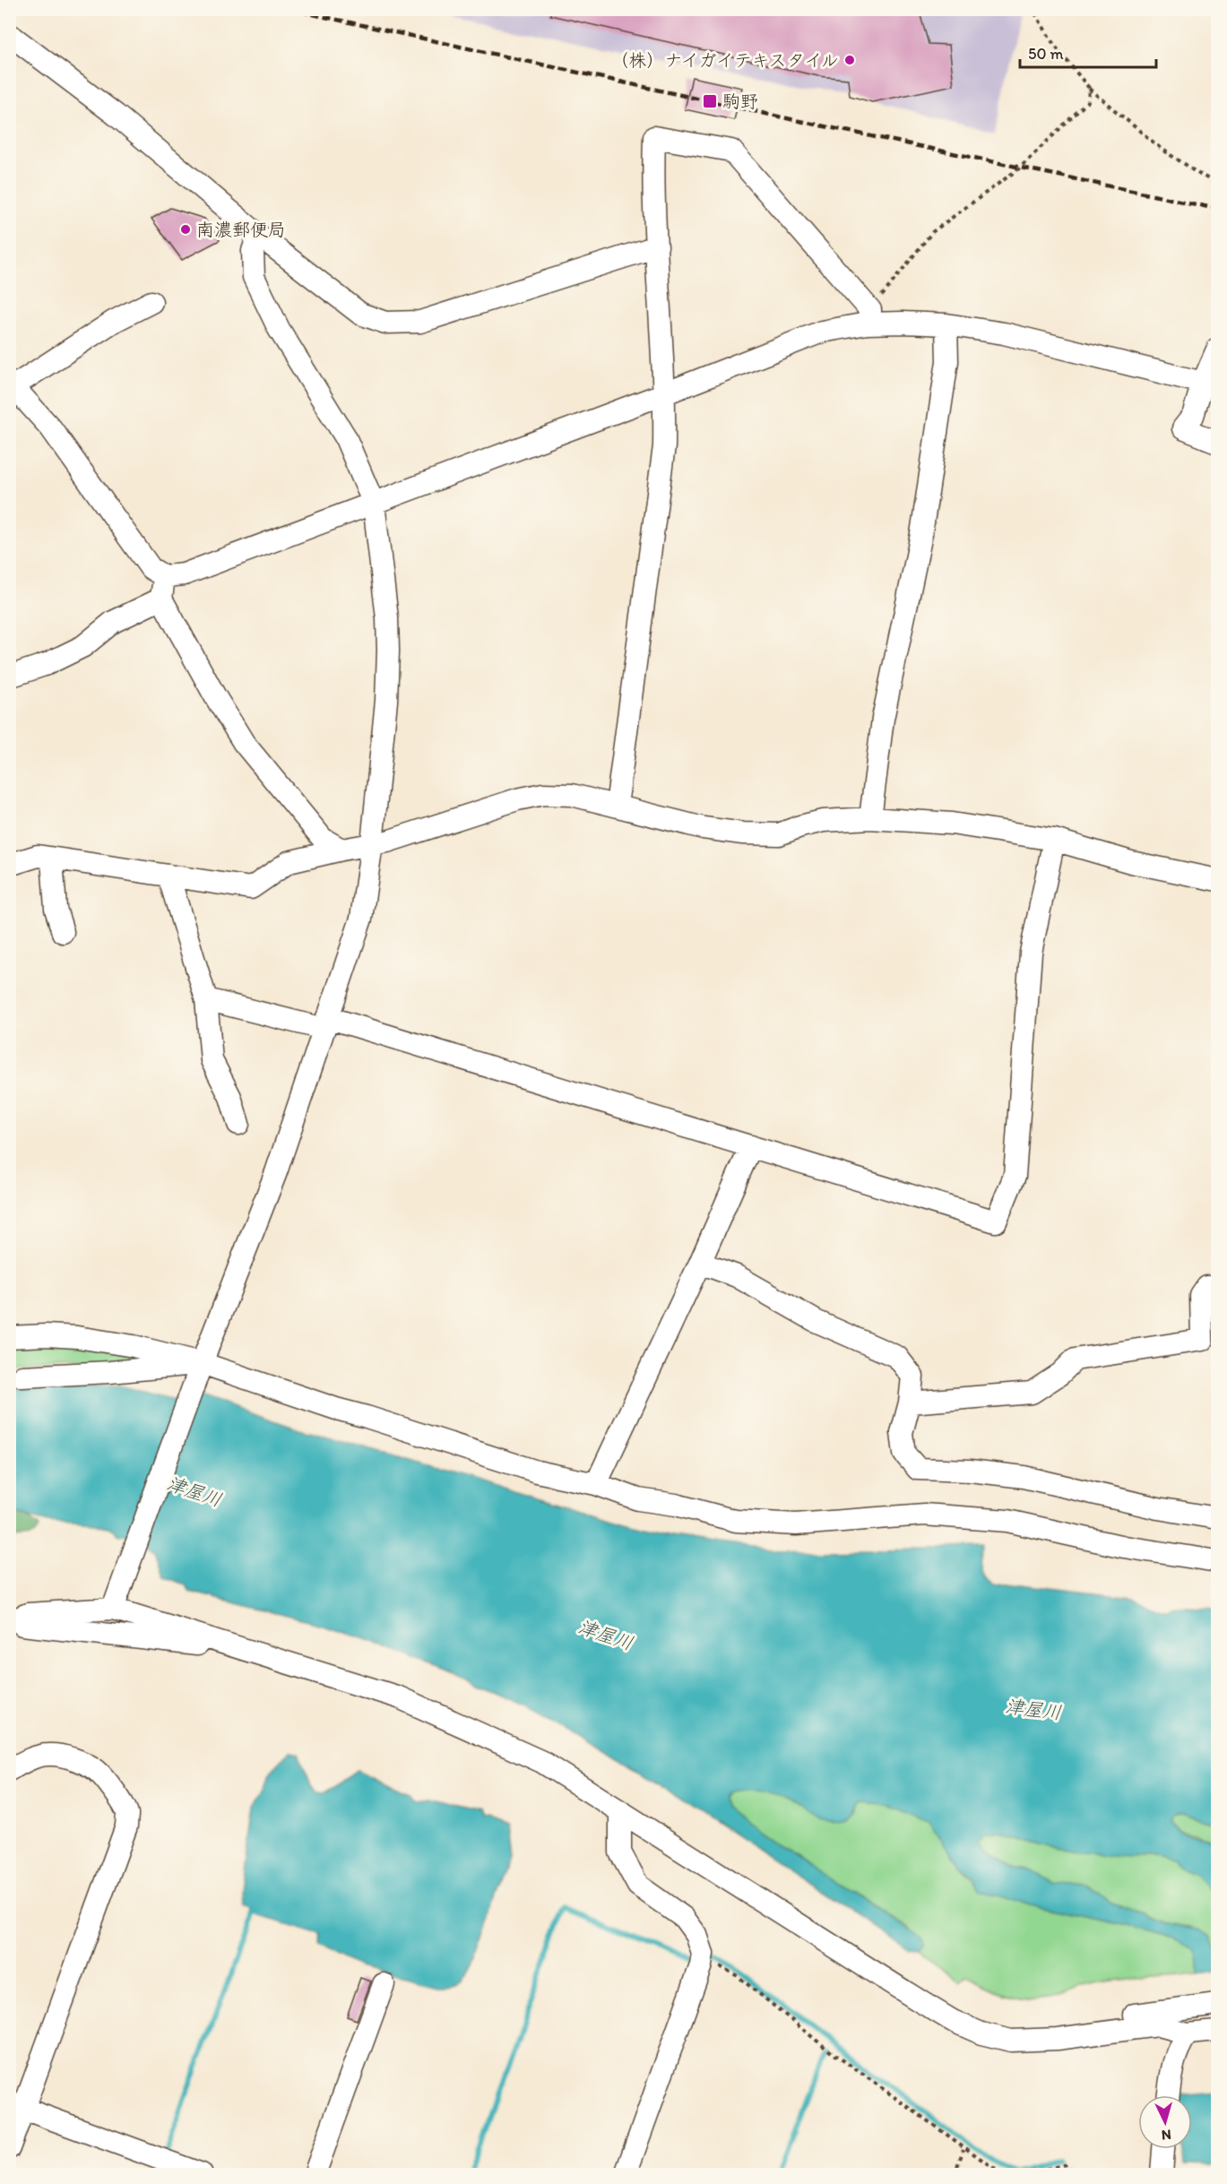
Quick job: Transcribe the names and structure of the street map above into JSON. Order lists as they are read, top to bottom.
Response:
{
  "water": ["津屋川"],
  "places": {
    "other": ["（株）ナイガイテキスタイル", "南濃郵便局"],
    "transit": ["駒野"]
  },
  "scale_bar": "50 m",
  "north": "bottom"
}
